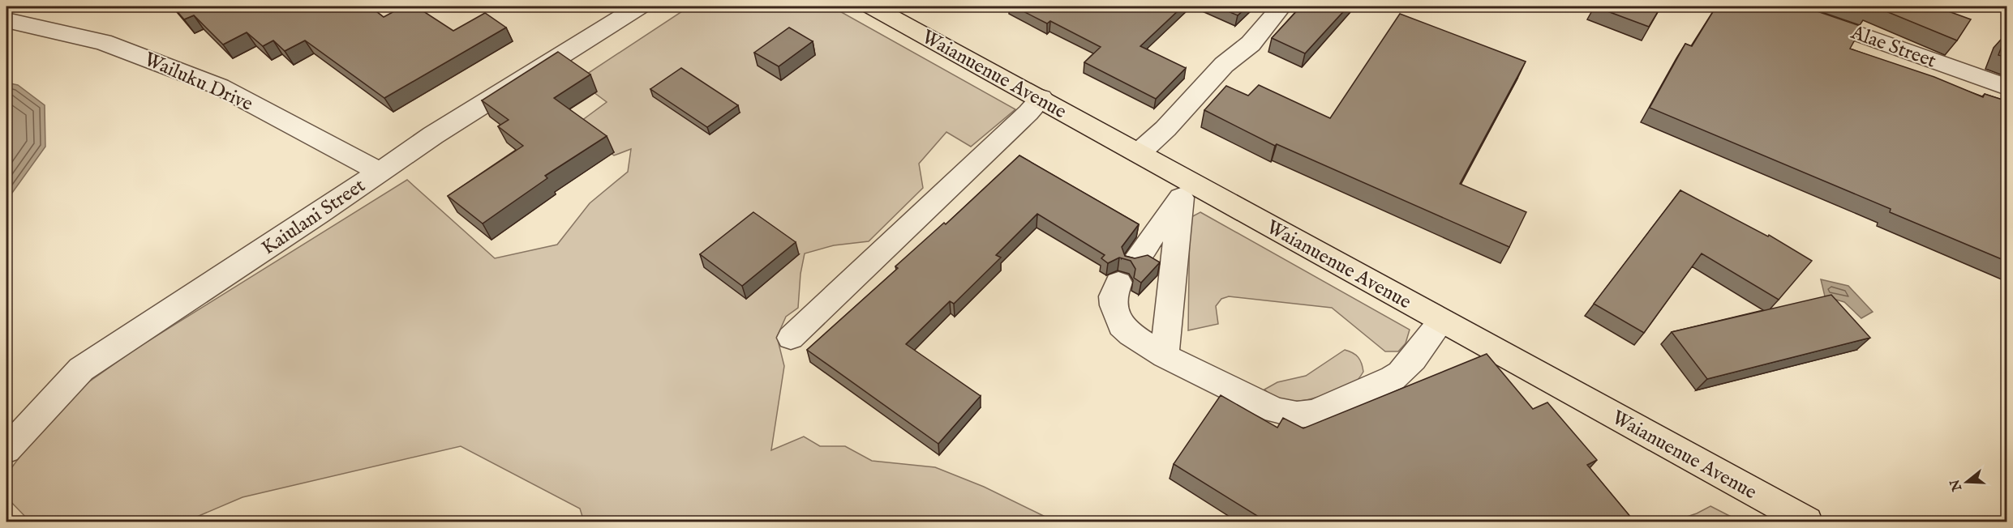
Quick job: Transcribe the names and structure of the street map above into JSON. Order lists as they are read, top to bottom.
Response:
{
  "streets": {
    "main road": ["Waianuenue Avenue"],
    "street": ["Alae Street", "Wailuku Drive", "Kaiulani Street"]
  },
  "crossings": [
    ["Wailuku Drive", "Kaiulani Street"]
  ],
  "north": "left"
}
